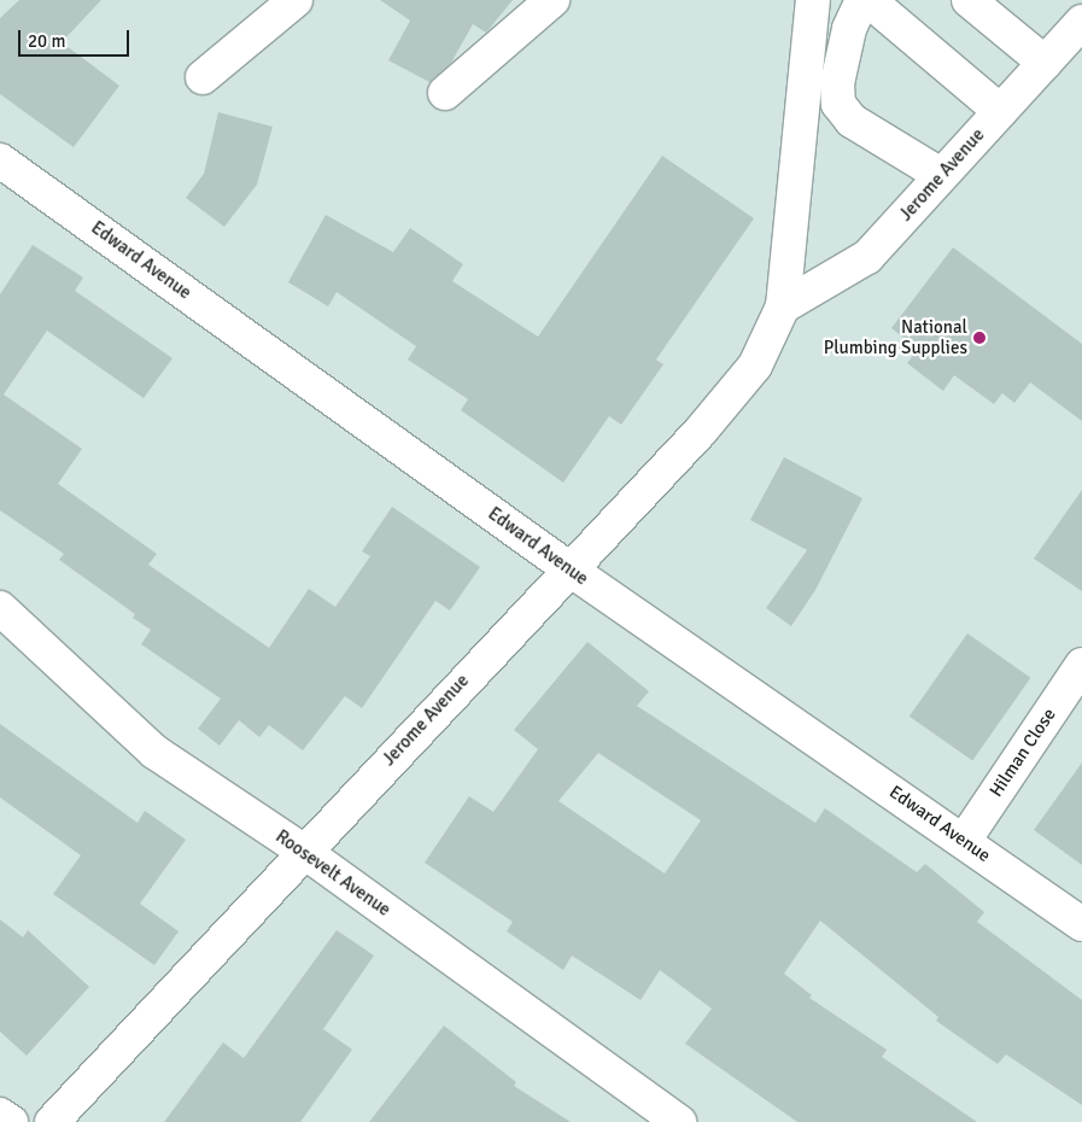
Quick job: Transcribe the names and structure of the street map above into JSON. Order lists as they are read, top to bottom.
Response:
{
  "streets": {
    "street": [
      "Jerome Avenue",
      "Edward Avenue",
      "Hilman Close",
      "Roosevelt Avenue"
    ]
  },
  "crossings": [
    ["Jerome Avenue", "Edward Avenue"],
    ["Jerome Avenue", "Roosevelt Avenue"],
    ["Edward Avenue", "Hilman Close"]
  ],
  "places": ["National Plumbing Supplies"],
  "scale_bar": "20 m"
}
